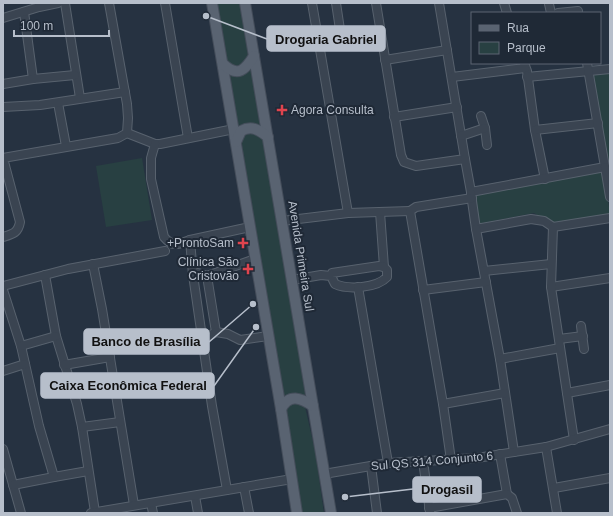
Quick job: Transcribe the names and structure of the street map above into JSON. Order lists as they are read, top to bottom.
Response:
{
  "streets": {
    "main road": ["Avenida Primeira Sul"],
    "street": ["Sul QS 314 Conjunto 6"]
  },
  "crossings": [
    ["Avenida Primeira Sul", "Sul QS 314 Conjunto 6"]
  ],
  "places": {
    "other": [
      "Drogaria Gabriel",
      "Banco de Brasília",
      "Caixa Econômica Federal",
      "Drogasil"
    ],
    "health": ["Agora Consulta", "+ProntoSam", "Clínica São Cristovão"]
  },
  "legend": ["Rua", "Parque"],
  "scale_bar": "100 m"
}
